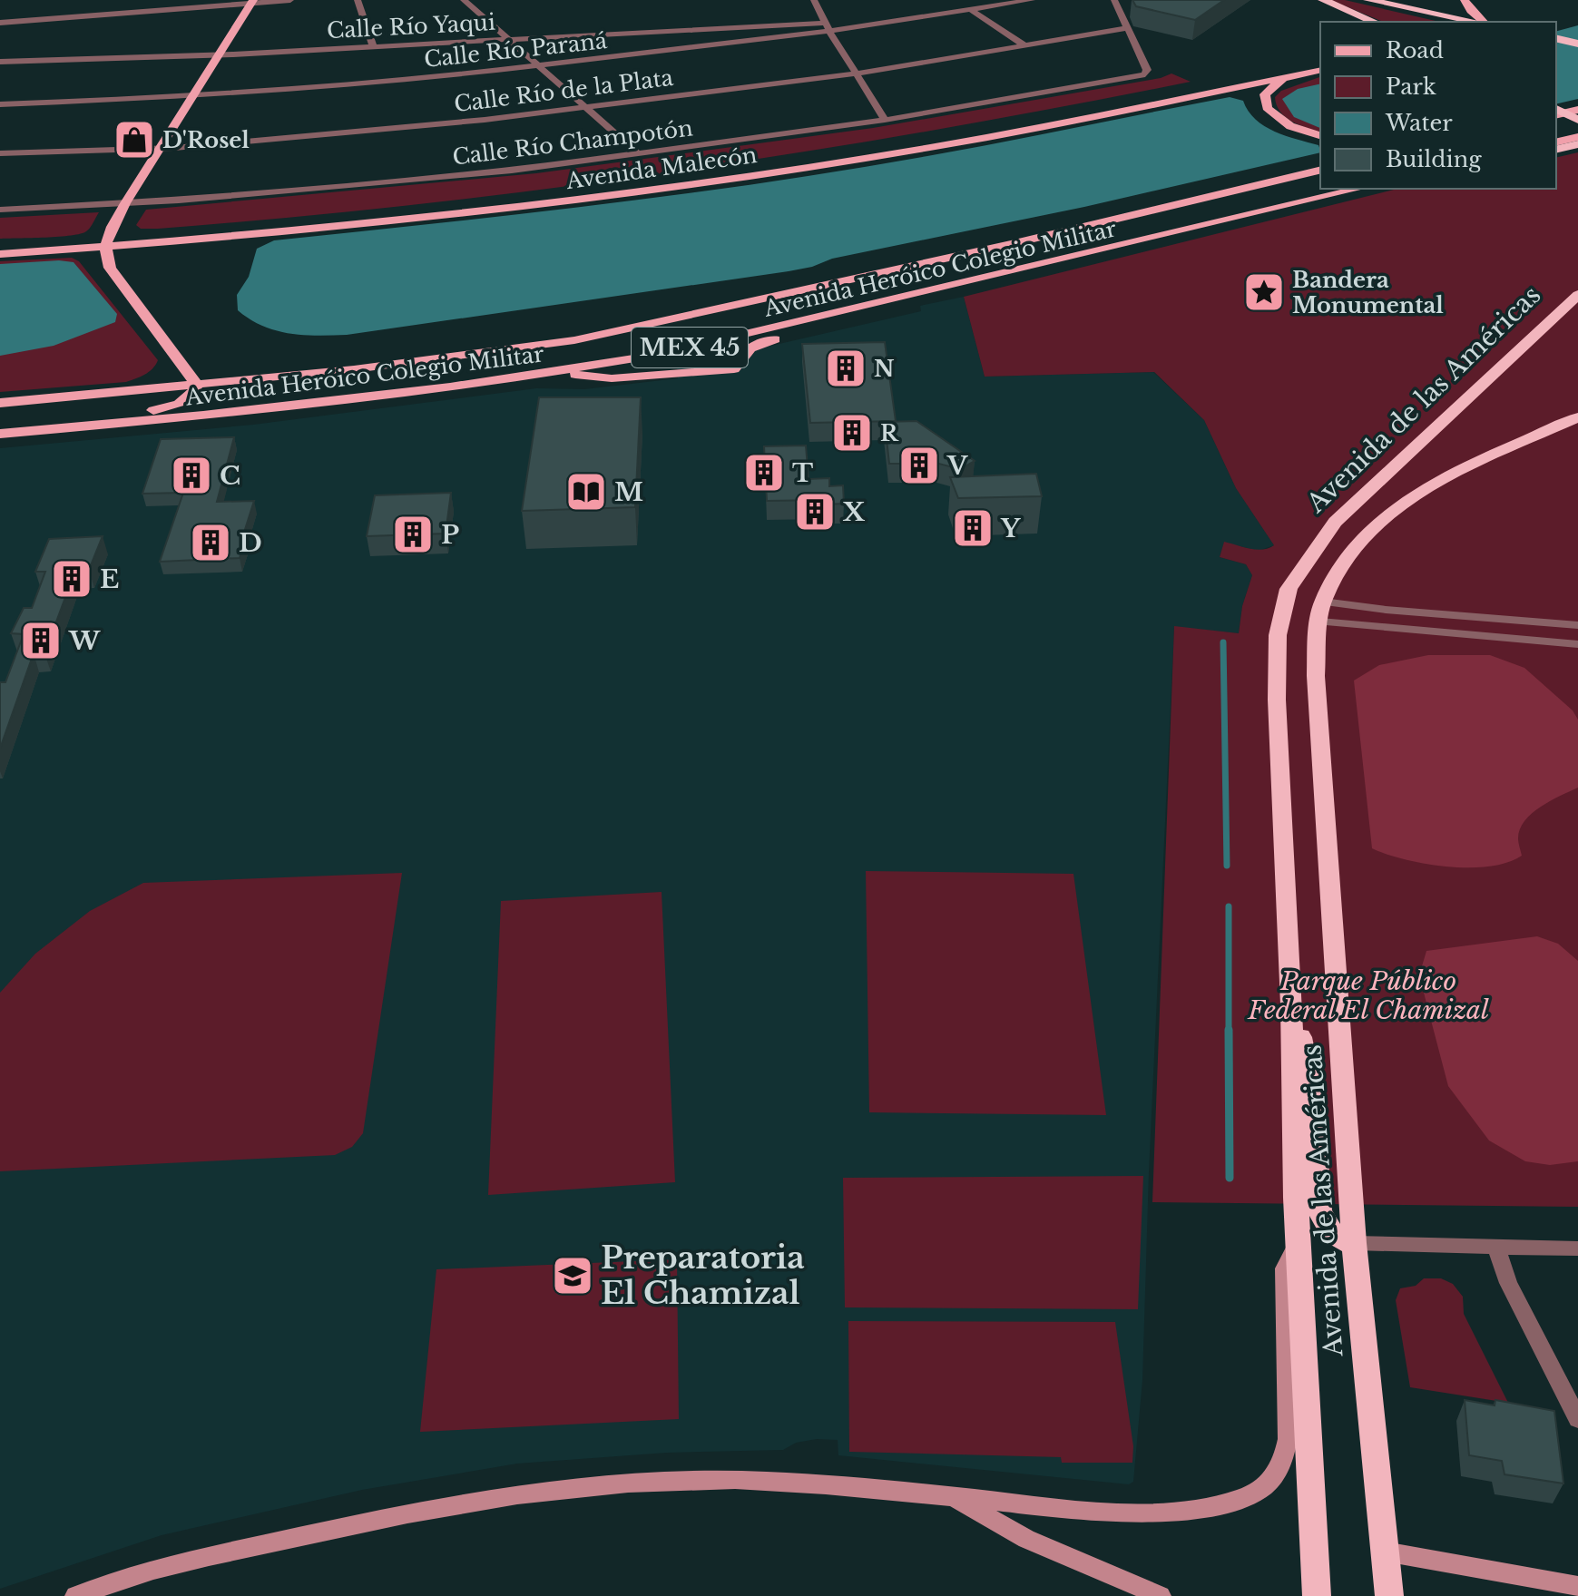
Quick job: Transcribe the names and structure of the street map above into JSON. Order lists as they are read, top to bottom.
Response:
{
  "streets": {
    "highway": ["Avenida de las Américas"],
    "main road": ["Avenida Malecón", "Avenida Heróico Colegio Militar", "MEX 45"],
    "street": [
      "Calle Río Yaqui",
      "Calle Río Paraná",
      "Calle Río de la Plata",
      "Calle Río Champotón"
    ]
  },
  "crossings": [
    ["Calle Río Yaqui", "Calle Río Paraná"],
    ["Calle Río de la Plata", "Calle Río Champotón"]
  ],
  "parks": ["Parque Público Federal El Chamizal"],
  "places": {
    "shop": ["D'Rosel"],
    "place": ["Bandera Monumental"],
    "building": [
      "N",
      "R",
      "V",
      "T",
      "C",
      "X",
      "Y",
      "P",
      "D",
      "E",
      "W"
    ],
    "library": ["M"],
    "school or university": ["Preparatoria El Chamizal"]
  },
  "legend": [
    "Road",
    "Park",
    "Water",
    "Building"
  ]
}
